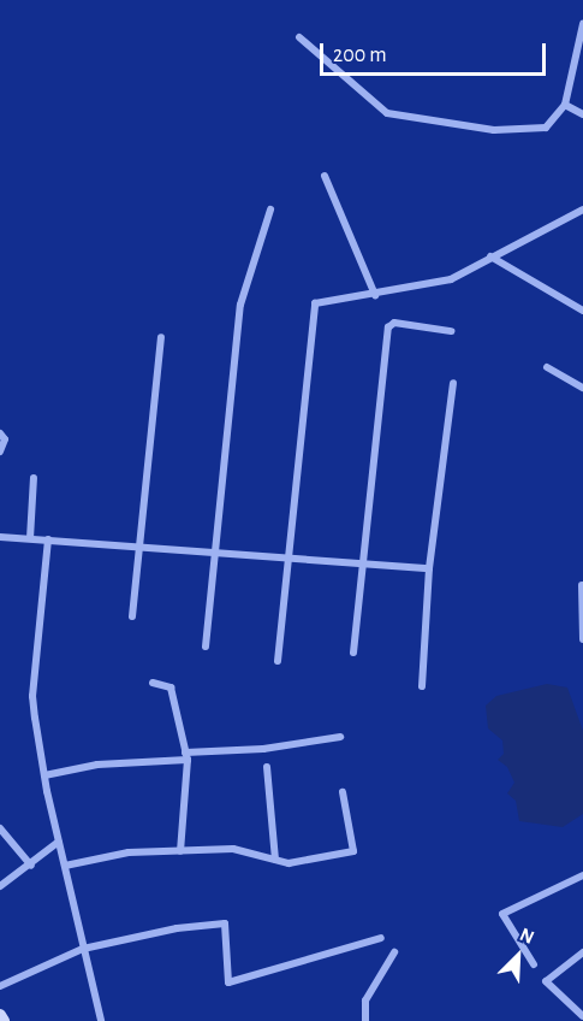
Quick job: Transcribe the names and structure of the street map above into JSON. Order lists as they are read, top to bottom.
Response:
{
  "scale_bar": "200 m",
  "north": "top right"
}
